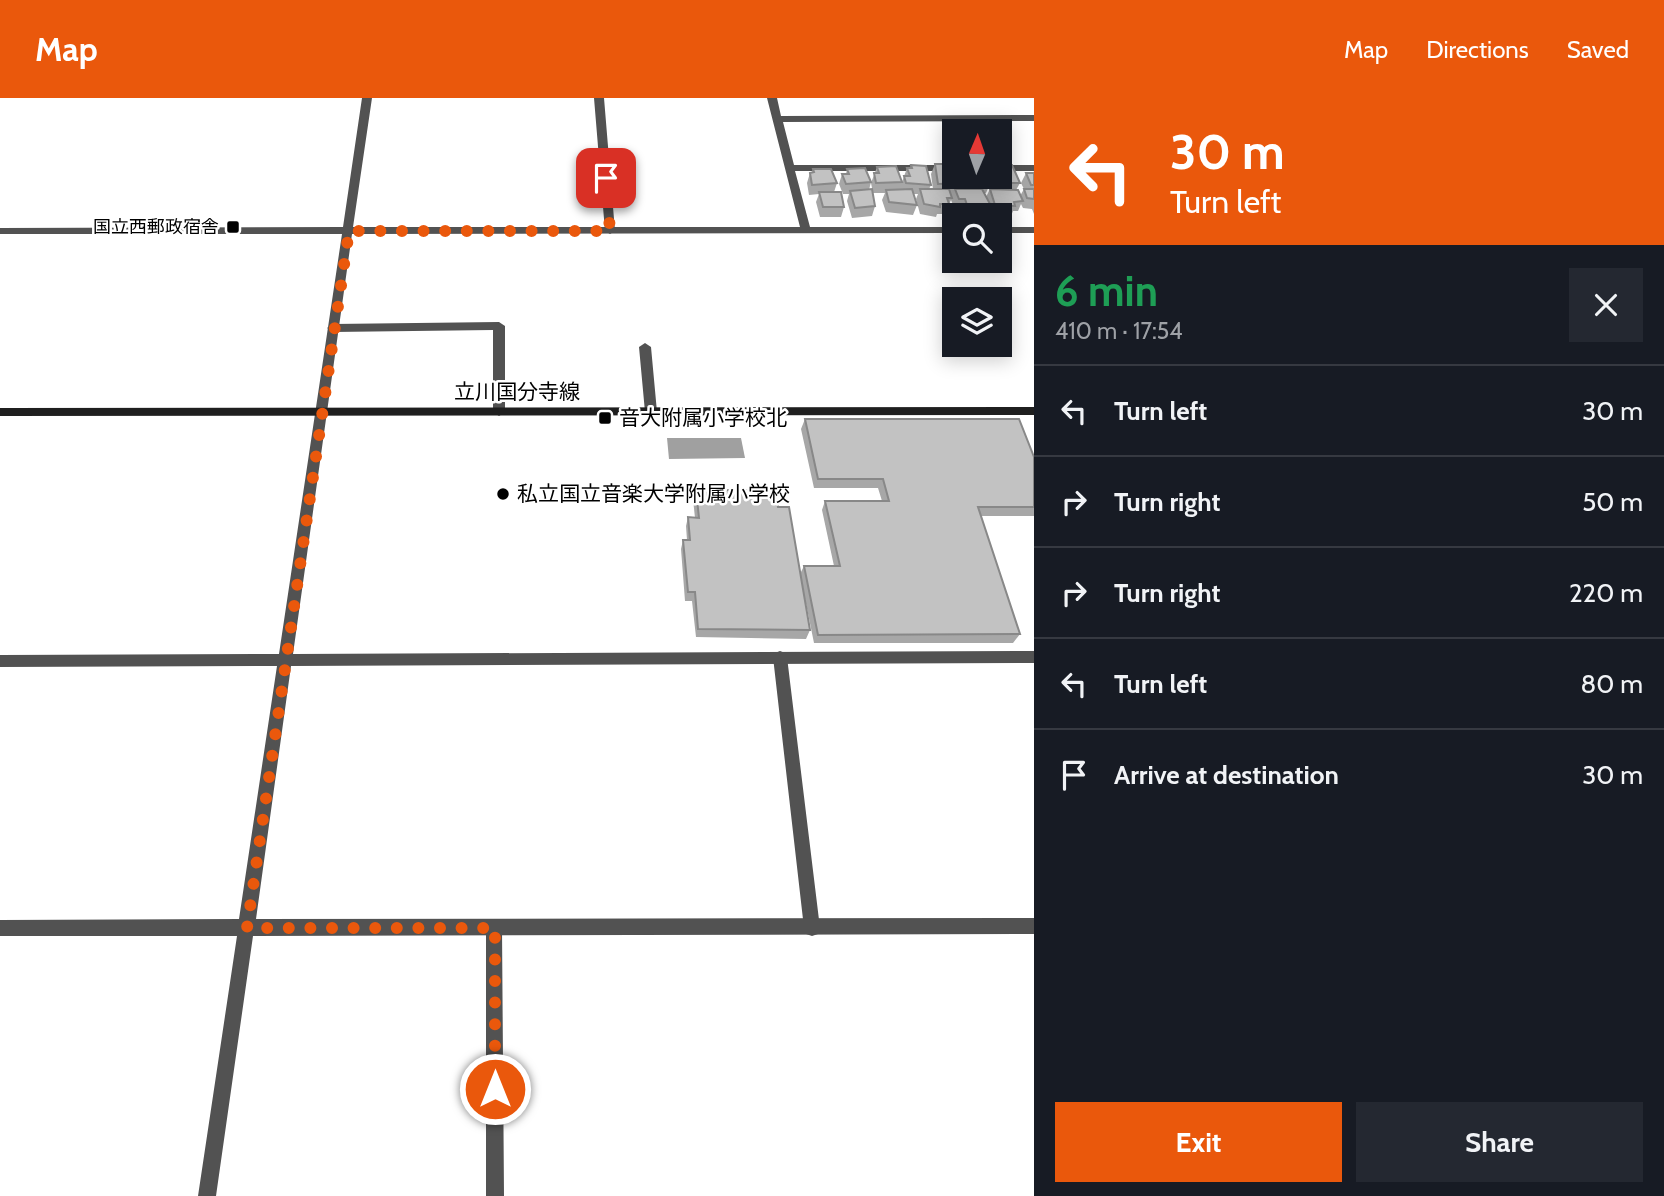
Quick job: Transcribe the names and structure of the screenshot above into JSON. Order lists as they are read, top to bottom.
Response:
{
  "streets": {
    "main road": ["立川国分寺線"]
  },
  "places": {
    "transit": ["国立西郵政宿舎", "音大附属小学校北"],
    "other": ["私立国立音楽大学附属小学校"]
  },
  "north": "top",
  "page": {
    "header": "Map",
    "nav": ["Map", "Directions", "Saved"],
    "turn": ["30 m", "Turn left"],
    "heading": ["6 min", "410 m · 17:54"],
    "list": [
      {
        "name": "Turn left",
        "value": "30 m"
      },
      {
        "name": "Turn right",
        "value": "50 m"
      },
      {
        "name": "Turn right",
        "value": "220 m"
      },
      {
        "name": "Turn left",
        "value": "80 m"
      },
      {
        "name": "Arrive at destination",
        "value": "30 m"
      }
    ],
    "buttons": ["Exit", "Share"]
  }
}
